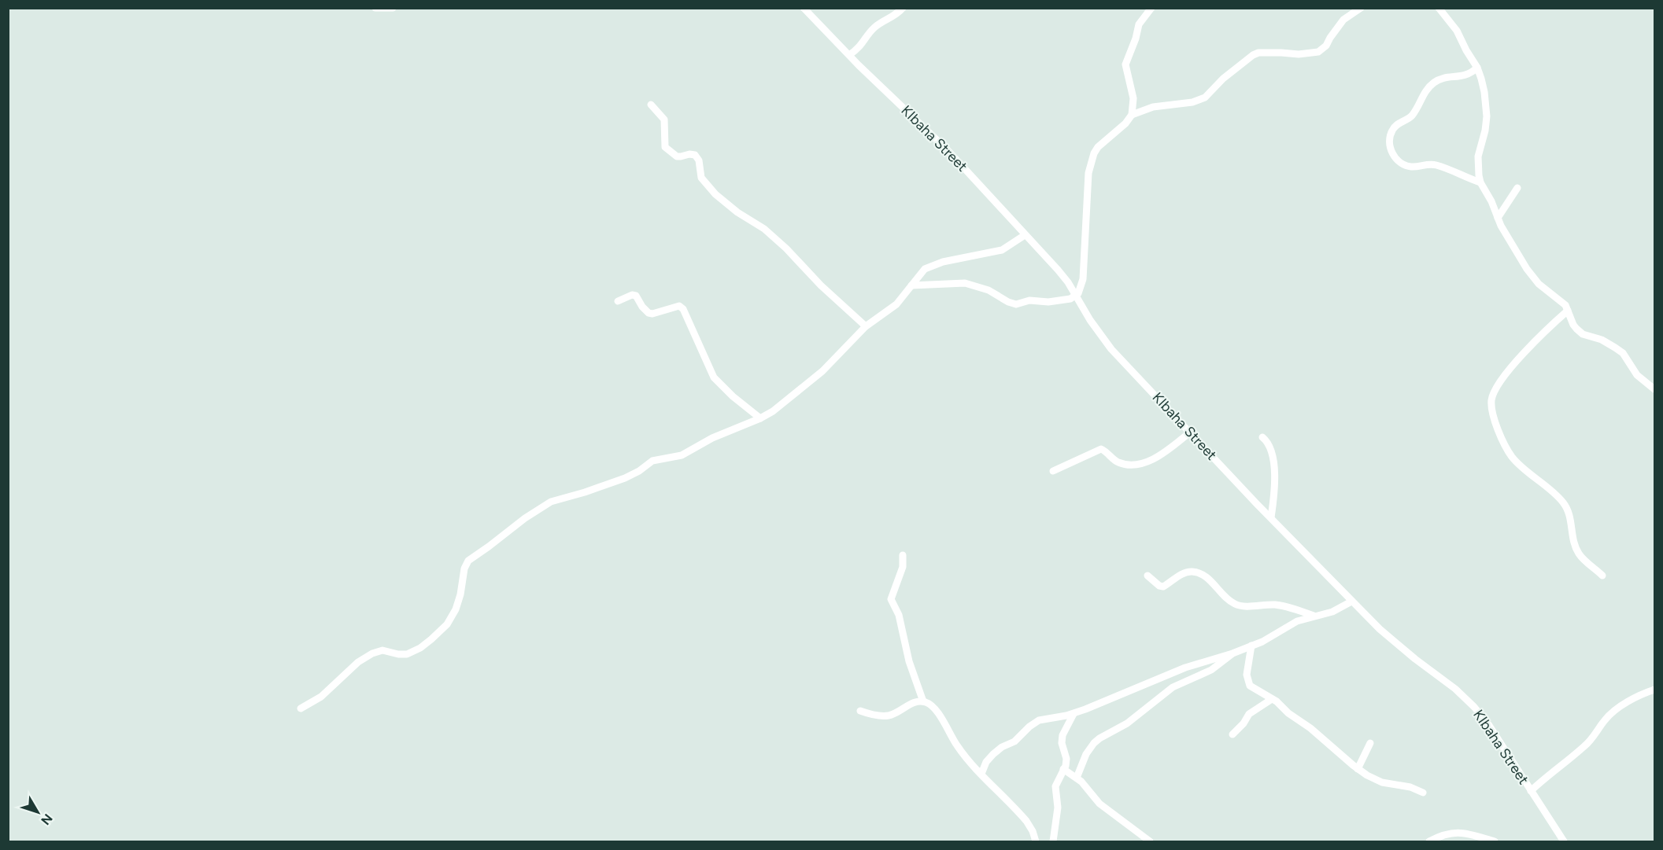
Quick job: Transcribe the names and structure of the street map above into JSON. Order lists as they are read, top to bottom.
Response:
{
  "streets": {
    "street": ["KIbaha Street"]
  },
  "north": "bottom right"
}
